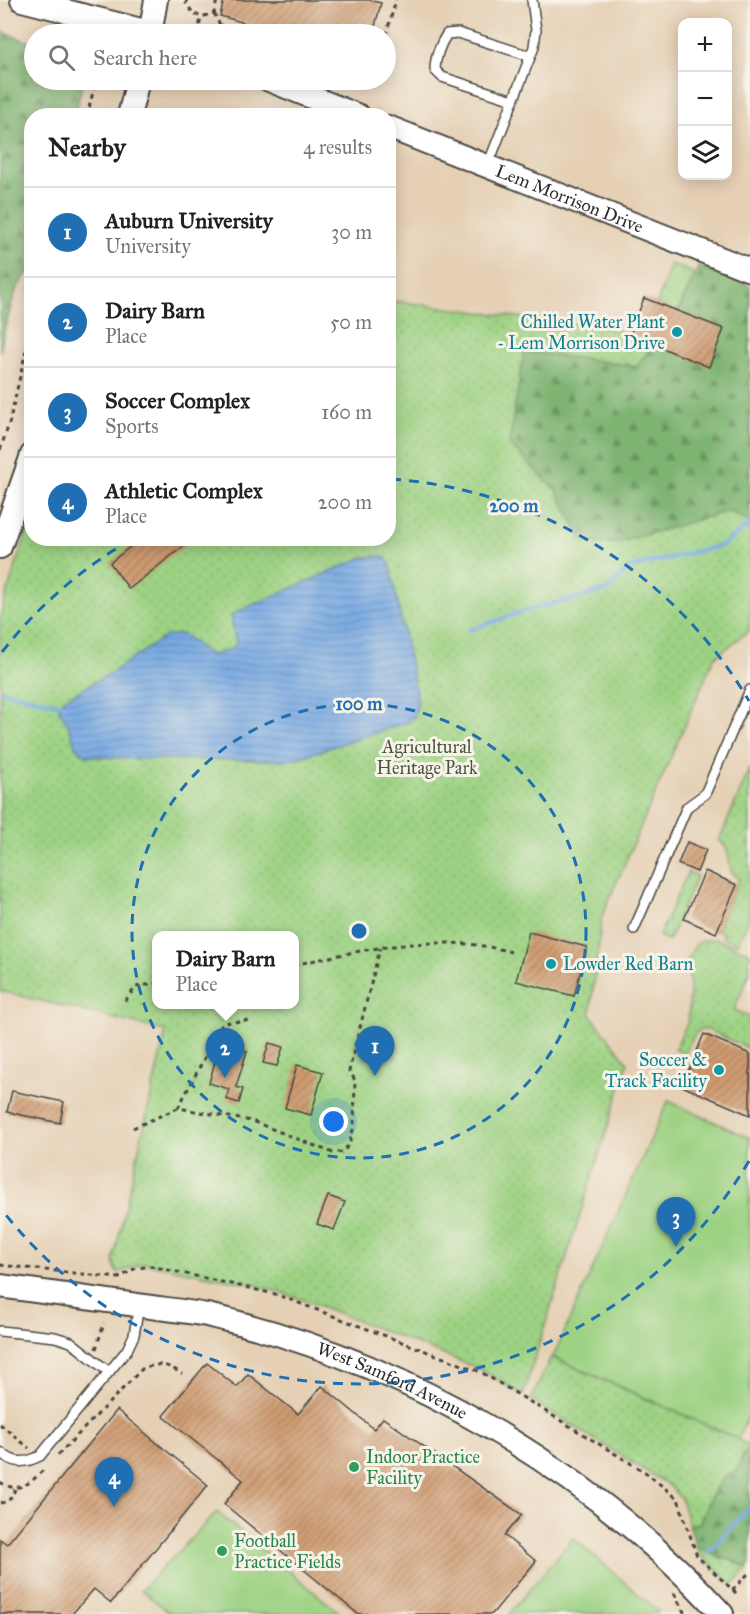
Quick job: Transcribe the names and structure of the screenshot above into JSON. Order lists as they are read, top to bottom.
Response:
{
  "streets": {
    "street": ["Lem Morrison Drive", "West Samford Avenue"]
  },
  "parks": ["Agricultural Heritage Park"],
  "places": [
    "Chilled Water Plant - Lem Morrison Drive",
    "Lowder Red Barn",
    "Soccer & Track Facility",
    "Indoor Practice Facility",
    "Football Practice Fields"
  ],
  "page": {
    "map_buttons": ["+", "−"],
    "search": "Search here",
    "heading": ["Nearby", "4 results"],
    "list": [
      {
        "mark": "1",
        "name": "Auburn University",
        "note": "University",
        "value": "30 m"
      },
      {
        "mark": "2",
        "name": "Dairy Barn",
        "note": "Place",
        "value": "50 m"
      },
      {
        "mark": "3",
        "name": "Soccer Complex",
        "note": "Sports",
        "value": "160 m"
      },
      {
        "mark": "4",
        "name": "Athletic Complex",
        "note": "Place",
        "value": "200 m"
      }
    ],
    "popup": ["Dairy Barn", "Place"],
    "pins": [
      "1",
      "2",
      "3",
      "4"
    ]
  },
  "rings": ["200 m", "100 m"]
}
